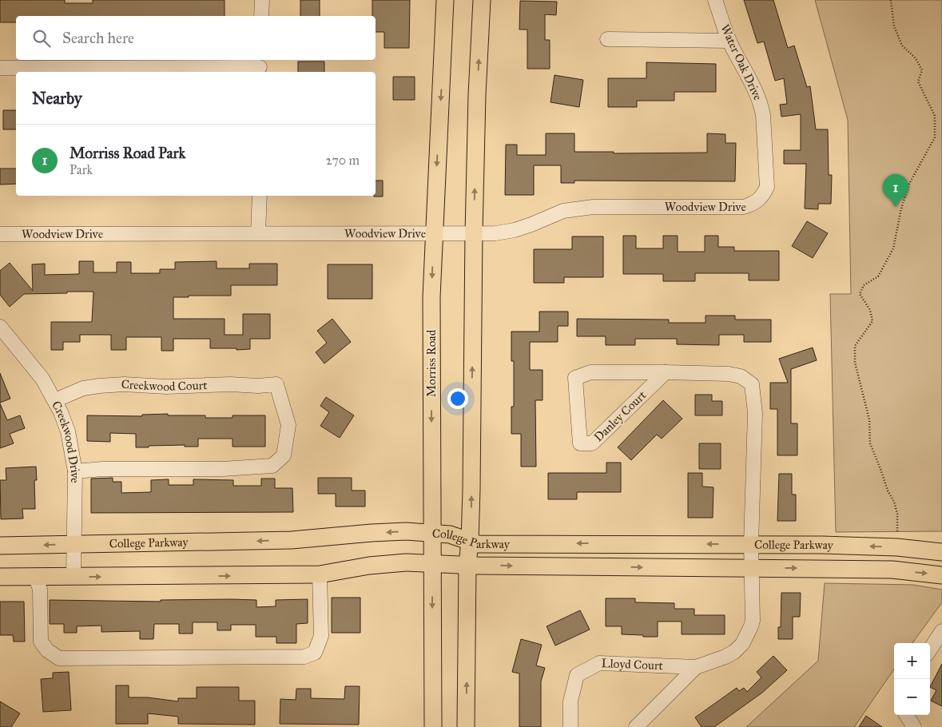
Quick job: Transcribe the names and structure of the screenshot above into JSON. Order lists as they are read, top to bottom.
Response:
{
  "streets": {
    "main road": ["Morriss Road", "College Parkway"],
    "street": [
      "Water Oak Drive",
      "Woodview Drive",
      "Creekwood Court",
      "Danley Court",
      "Creekwood Drive",
      "Lloyd Court"
    ]
  },
  "crossings": [
    ["Water Oak Drive", "Woodview Drive"],
    ["Woodview Drive", "Morriss Road"],
    ["Morriss Road", "College Parkway"],
    ["Creekwood Court", "Creekwood Drive"],
    ["Danley Court", "College Parkway"],
    ["Danley Court", "Lloyd Court"],
    ["Creekwood Drive", "College Parkway"],
    ["College Parkway", "Lloyd Court"]
  ],
  "page": {
    "search": "Search here",
    "heading": "Nearby",
    "list": [
      {
        "mark": "1",
        "name": "Morriss Road Park",
        "note": "Park",
        "value": "270 m"
      }
    ],
    "pins": "1",
    "map_buttons": ["+", "−"]
  }
}
